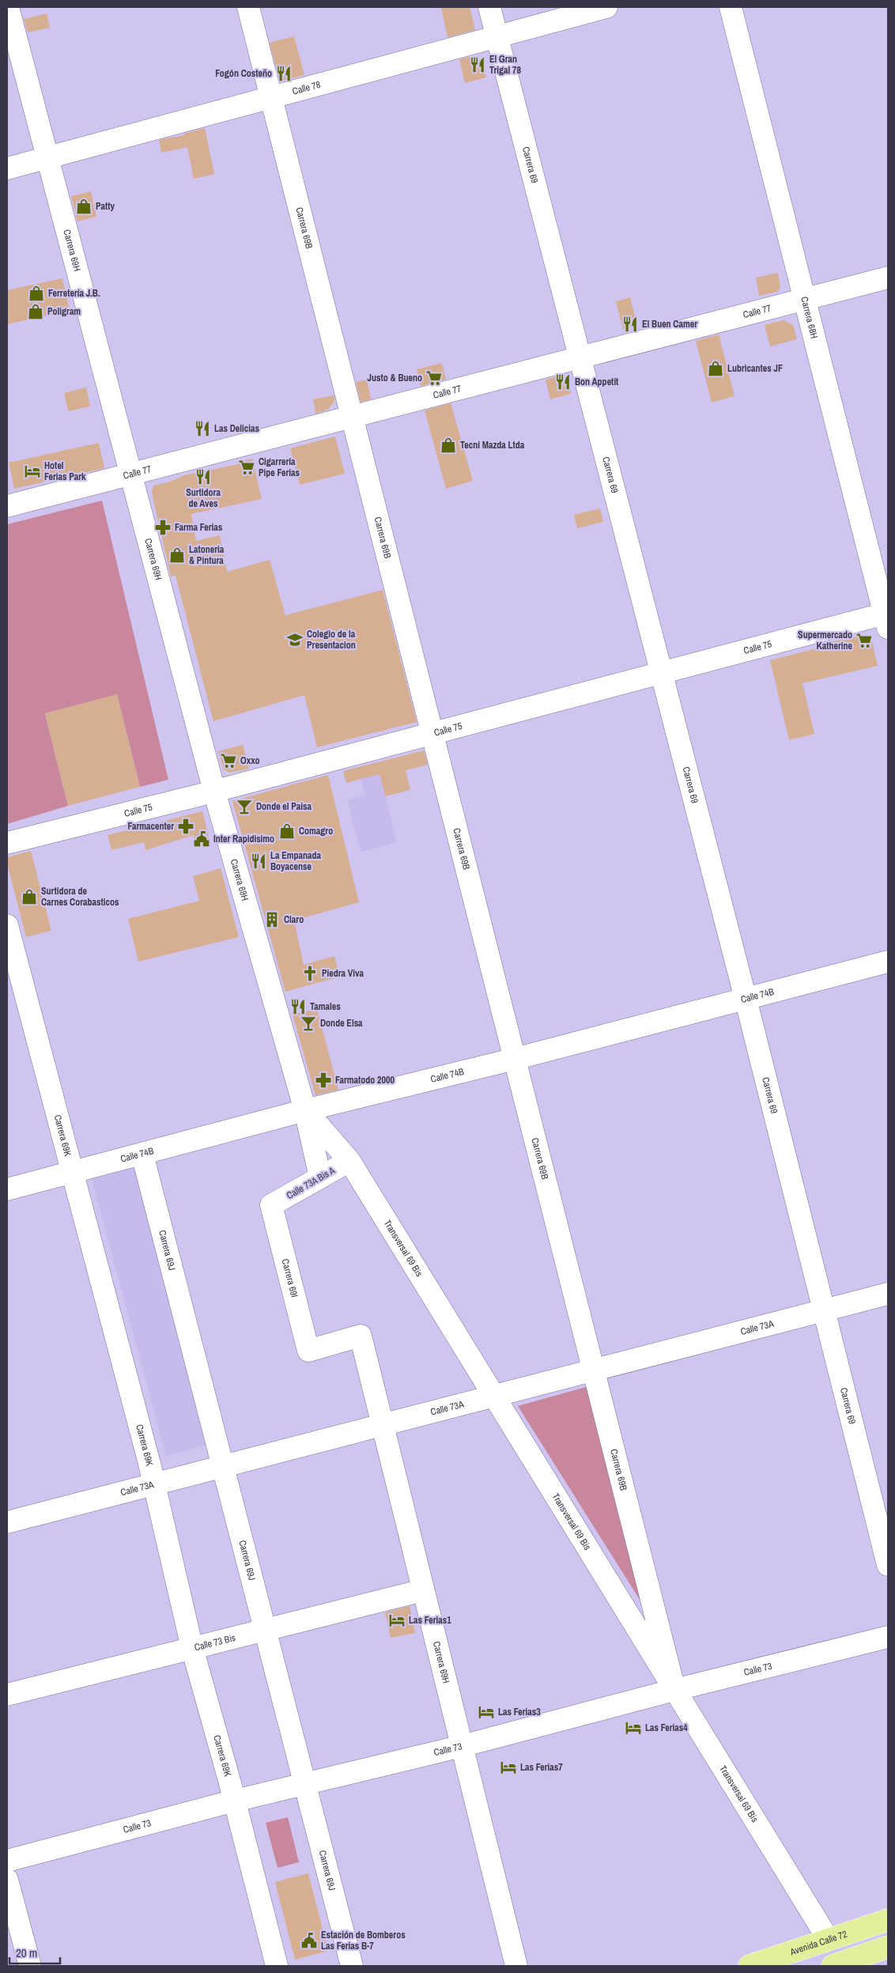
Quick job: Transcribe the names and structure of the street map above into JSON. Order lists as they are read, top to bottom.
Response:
{
  "streets": {
    "main road": ["Avenida Calle 72"],
    "street": [
      "Calle 78",
      "Carrera 69",
      "Carrera 69B",
      "Carrera 69H",
      "Calle 77",
      "Carrera 68H",
      "Calle 75",
      "Calle 74B",
      "Carrera 69K",
      "Calle 73A Bis A",
      "Transversal 69 Bis",
      "Carrera 69J",
      "Carrera 69I",
      "Calle 73A",
      "Calle 73 Bis",
      "Calle 73"
    ]
  },
  "crossings": [
    ["Calle 78", "Carrera 69"],
    ["Calle 78", "Carrera 69B"],
    ["Calle 78", "Carrera 69H"],
    ["Carrera 69", "Calle 77"],
    ["Carrera 69", "Calle 75"],
    ["Carrera 69", "Calle 74B"],
    ["Carrera 69", "Calle 73A"],
    ["Carrera 69B", "Calle 77"],
    ["Carrera 69B", "Calle 75"],
    ["Carrera 69B", "Calle 74B"],
    ["Carrera 69B", "Transversal 69 Bis"],
    ["Carrera 69B", "Calle 73A"],
    ["Carrera 69B", "Calle 73"],
    ["Carrera 69H", "Calle 77"],
    ["Carrera 69H", "Calle 75"],
    ["Carrera 69H", "Calle 74B"],
    ["Carrera 69H", "Transversal 69 Bis"],
    ["Carrera 69H", "Carrera 69I"],
    ["Carrera 69H", "Calle 73A"],
    ["Carrera 69H", "Calle 73 Bis"],
    ["Carrera 69H", "Calle 73"],
    ["Calle 77", "Carrera 68H"],
    ["Carrera 68H", "Calle 75"],
    ["Calle 74B", "Carrera 69K"],
    ["Calle 74B", "Transversal 69 Bis"],
    ["Calle 74B", "Carrera 69J"],
    ["Carrera 69K", "Calle 73A"],
    ["Carrera 69K", "Calle 73 Bis"],
    ["Carrera 69K", "Calle 73"],
    ["Calle 73A Bis A", "Transversal 69 Bis"],
    ["Calle 73A Bis A", "Carrera 69I"],
    ["Transversal 69 Bis", "Calle 73A"],
    ["Transversal 69 Bis", "Calle 73"],
    ["Transversal 69 Bis", "Avenida Calle 72"],
    ["Carrera 69J", "Calle 73A"],
    ["Carrera 69J", "Calle 73 Bis"],
    ["Carrera 69J", "Calle 73"]
  ],
  "places": {
    "restaurant": [
      "El Gran Trigal 78",
      "Fogón Costeño",
      "El Buen Camer",
      "Bon Appetit",
      "Las Delicias",
      "Surtidora de Aves",
      "La Empanada Boyacense",
      "Tamales"
    ],
    "shop": [
      "Patty",
      "Ferretería J.B.",
      "Poligram",
      "Lubricantes JF",
      "Tecni Mazda Ltda",
      "Latoneria & Pintura",
      "Comagro",
      "Surtidora de Carnes Corabasticos"
    ],
    "supermarket": [
      "Justo & Bueno",
      "Cigarrería Pipe Ferias",
      "Supermercado Katherine",
      "Oxxo"
    ],
    "hotel": [
      "Hotel Ferias Park",
      "Las Ferias1",
      "Las Ferias3",
      "Las Ferias4",
      "Las Ferias7"
    ],
    "pharmacy": ["Farma Ferias", "Farmacenter", "Farmatodo 2000"],
    "school or university": ["Colegio de la Presentacion"],
    "bar": ["Donde el Paisa", "Donde Elsa"],
    "public building": ["Inter Rapidisimo", "Estación de Bomberos Las Ferias B-7"],
    "building": ["Claro"],
    "church": ["Piedra Viva"]
  },
  "scale_bar": "20 m"
}
